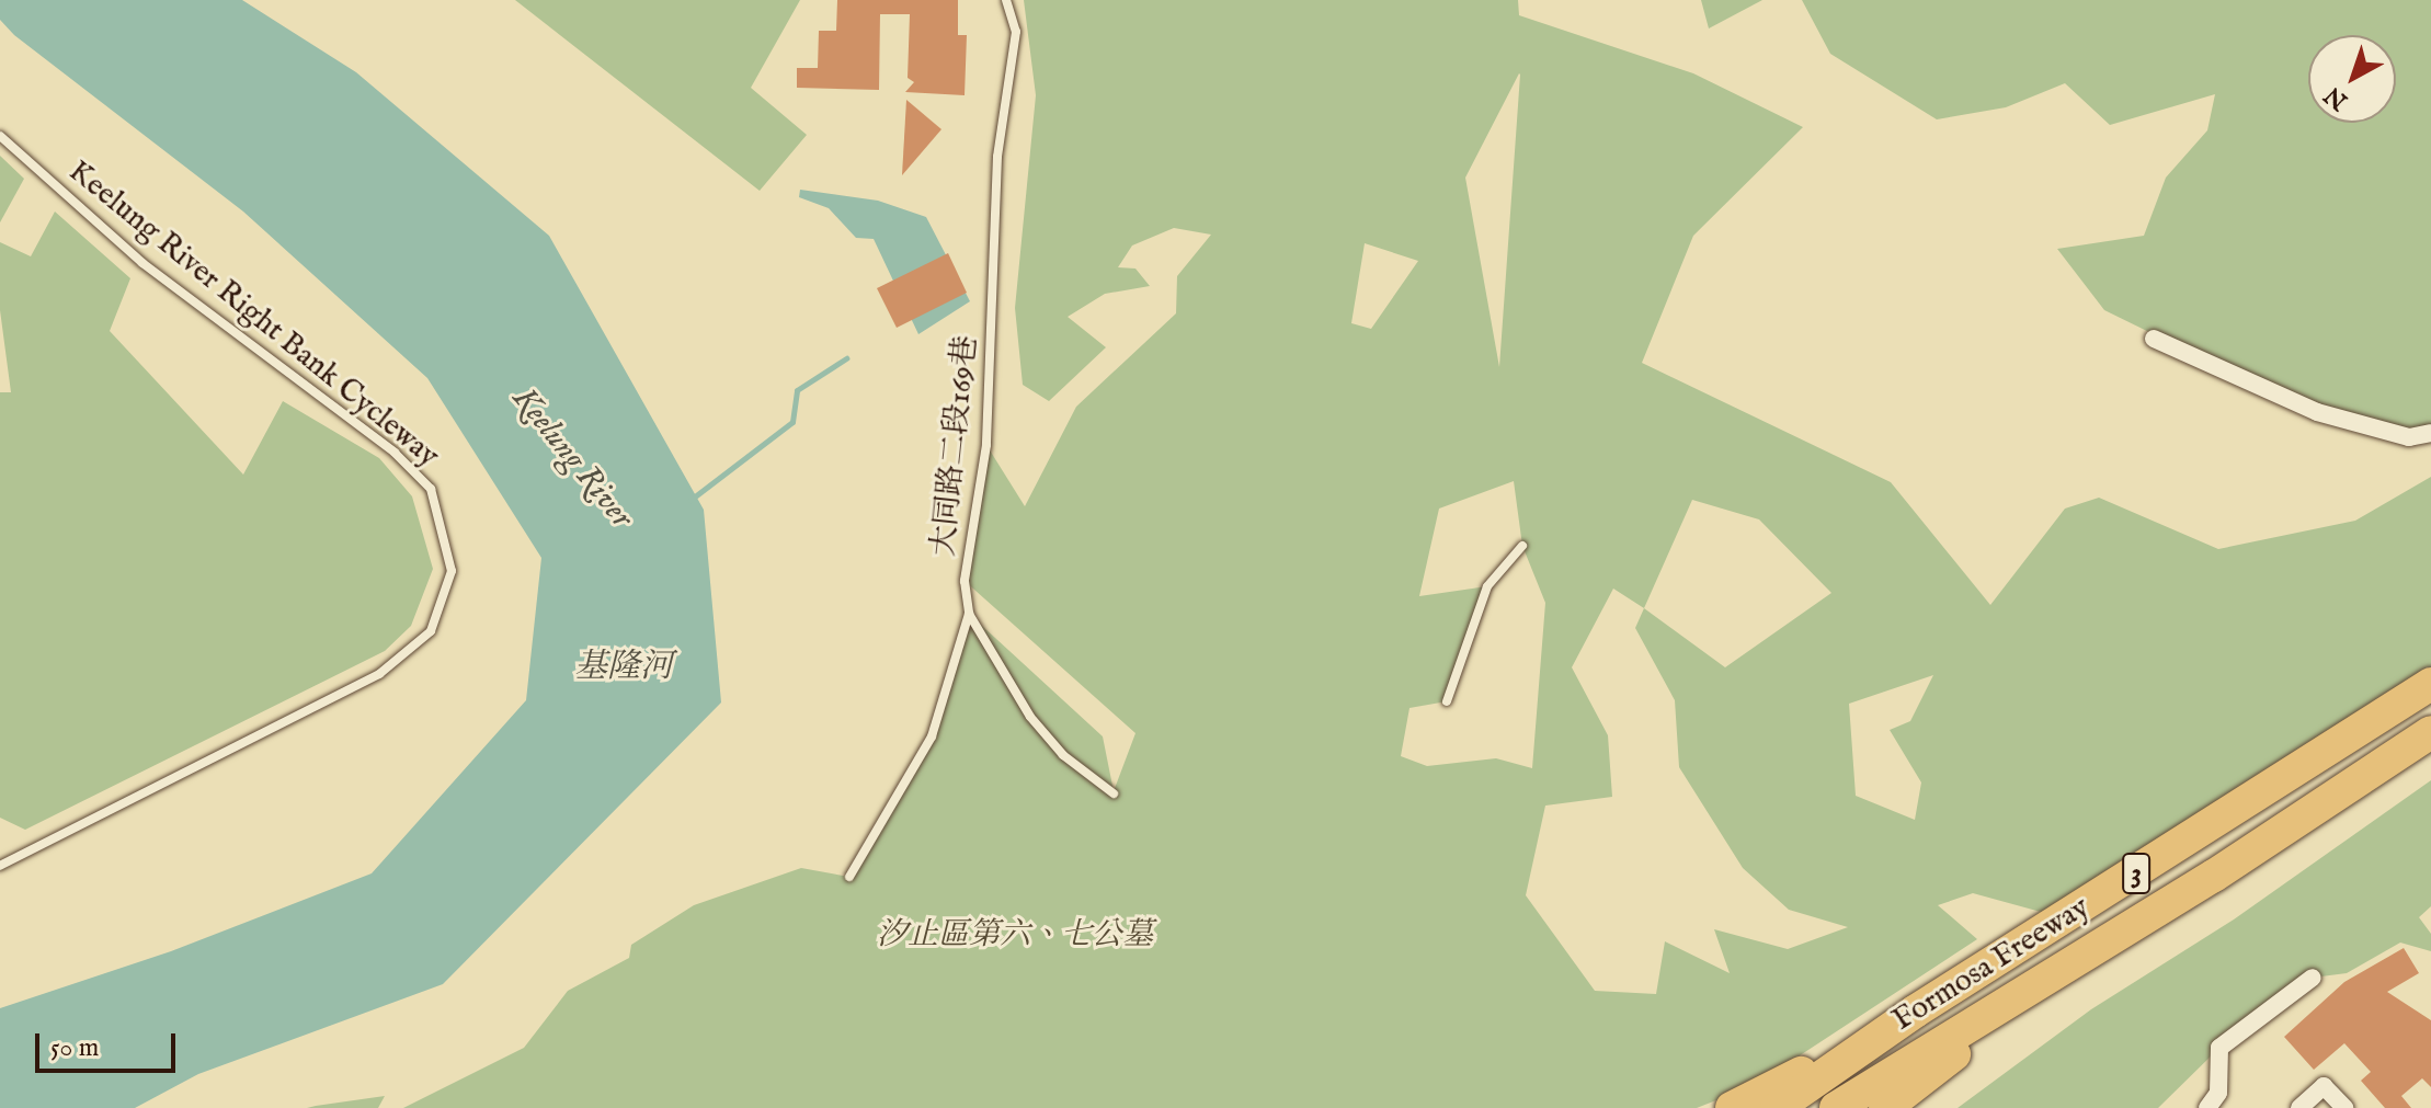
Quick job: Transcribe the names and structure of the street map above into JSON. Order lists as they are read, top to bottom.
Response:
{
  "streets": {
    "highway": ["3", "Formosa Freeway"],
    "lane": ["Keelung River Right Bank Cycleway", "大同路二段169巷"]
  },
  "water": ["Keelung River", "基隆河"],
  "parks": ["汐止區第六、七公墓"],
  "scale_bar": "50 m",
  "north": "bottom left"
}
